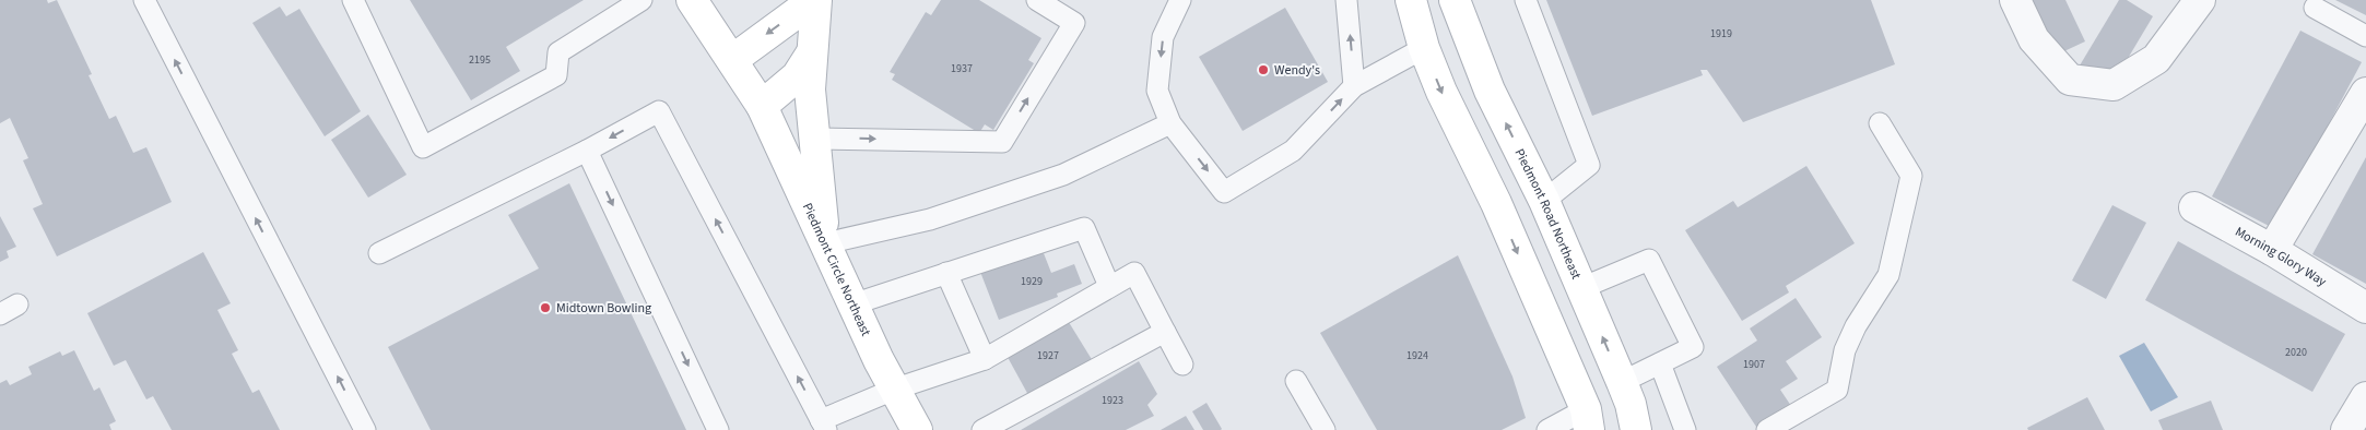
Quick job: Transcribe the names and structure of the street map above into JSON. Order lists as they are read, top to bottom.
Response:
{
  "streets": {
    "main road": ["Piedmont Road Northeast", "Piedmont Circle Northeast"],
    "street": ["Morning Glory Way"]
  },
  "places": ["Wendy's", "Midtown Bowling"],
  "house_numbers": [
    "1919",
    "2195",
    "1937",
    "1929",
    "2020",
    "1927",
    "1924",
    "1907",
    "1923"
  ]
}
